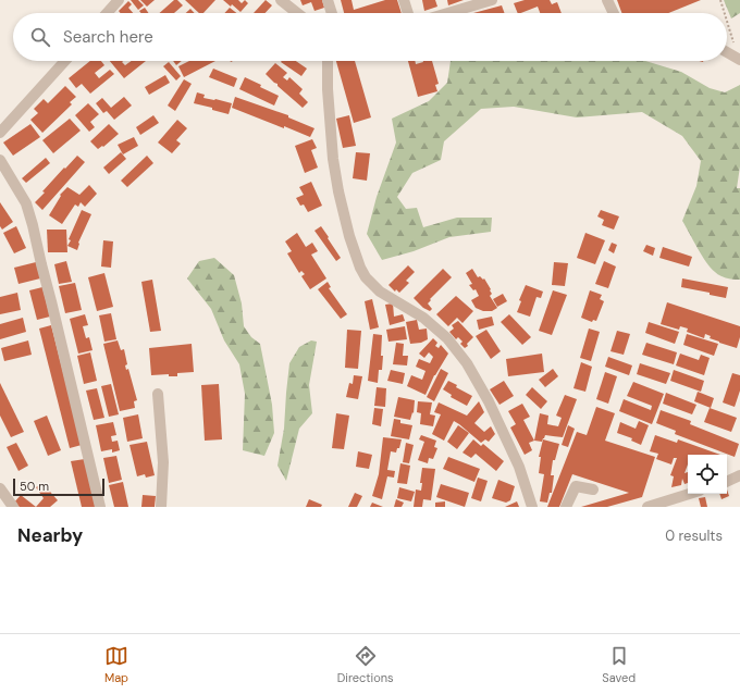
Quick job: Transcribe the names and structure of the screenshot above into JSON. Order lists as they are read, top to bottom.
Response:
{
  "scale_bar": "50 m",
  "page": {
    "search": "Search here",
    "scale": "50 m",
    "heading": ["Nearby", "0 results"],
    "nav": ["Map", "Directions", "Saved"]
  }
}
